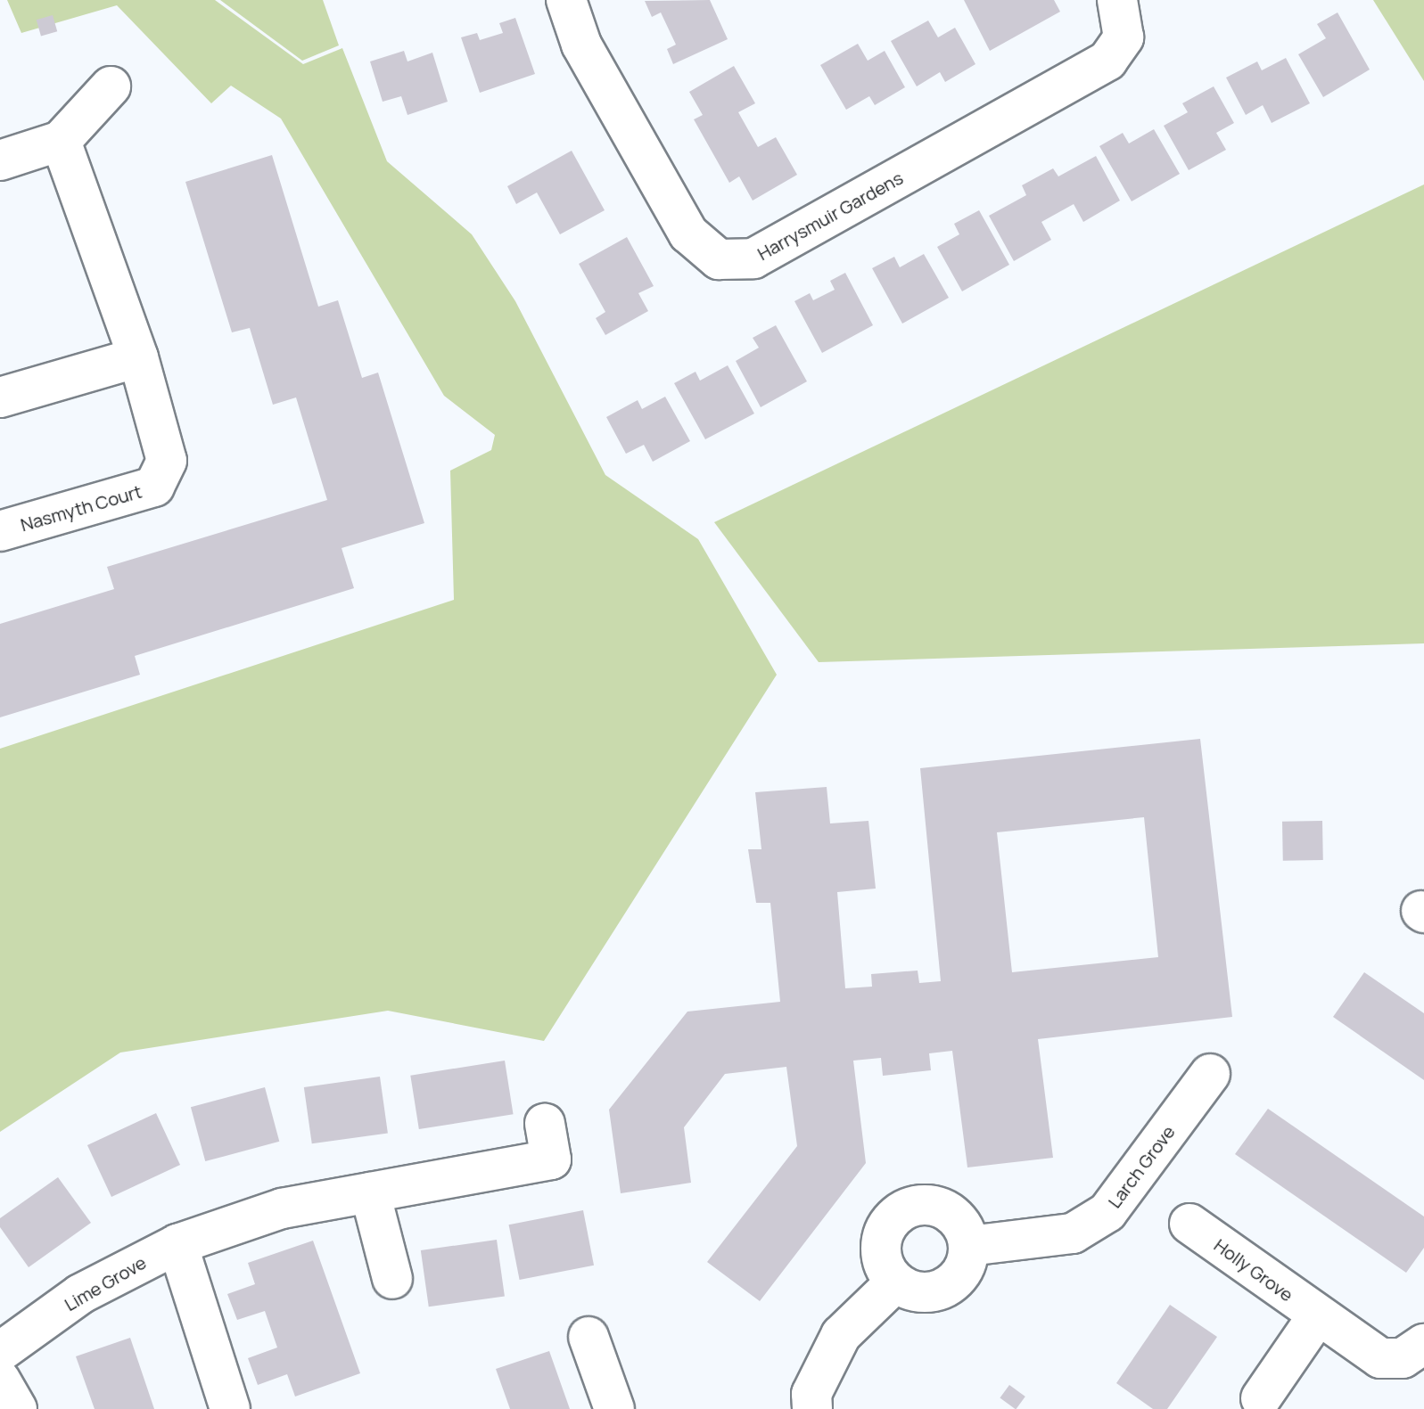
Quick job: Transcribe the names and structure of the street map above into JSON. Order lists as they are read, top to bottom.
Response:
{
  "streets": {
    "street": [
      "Harrysmuir Gardens",
      "Nasmyth Court",
      "Larch Grove",
      "Holly Grove",
      "Lime Grove"
    ]
  }
}
